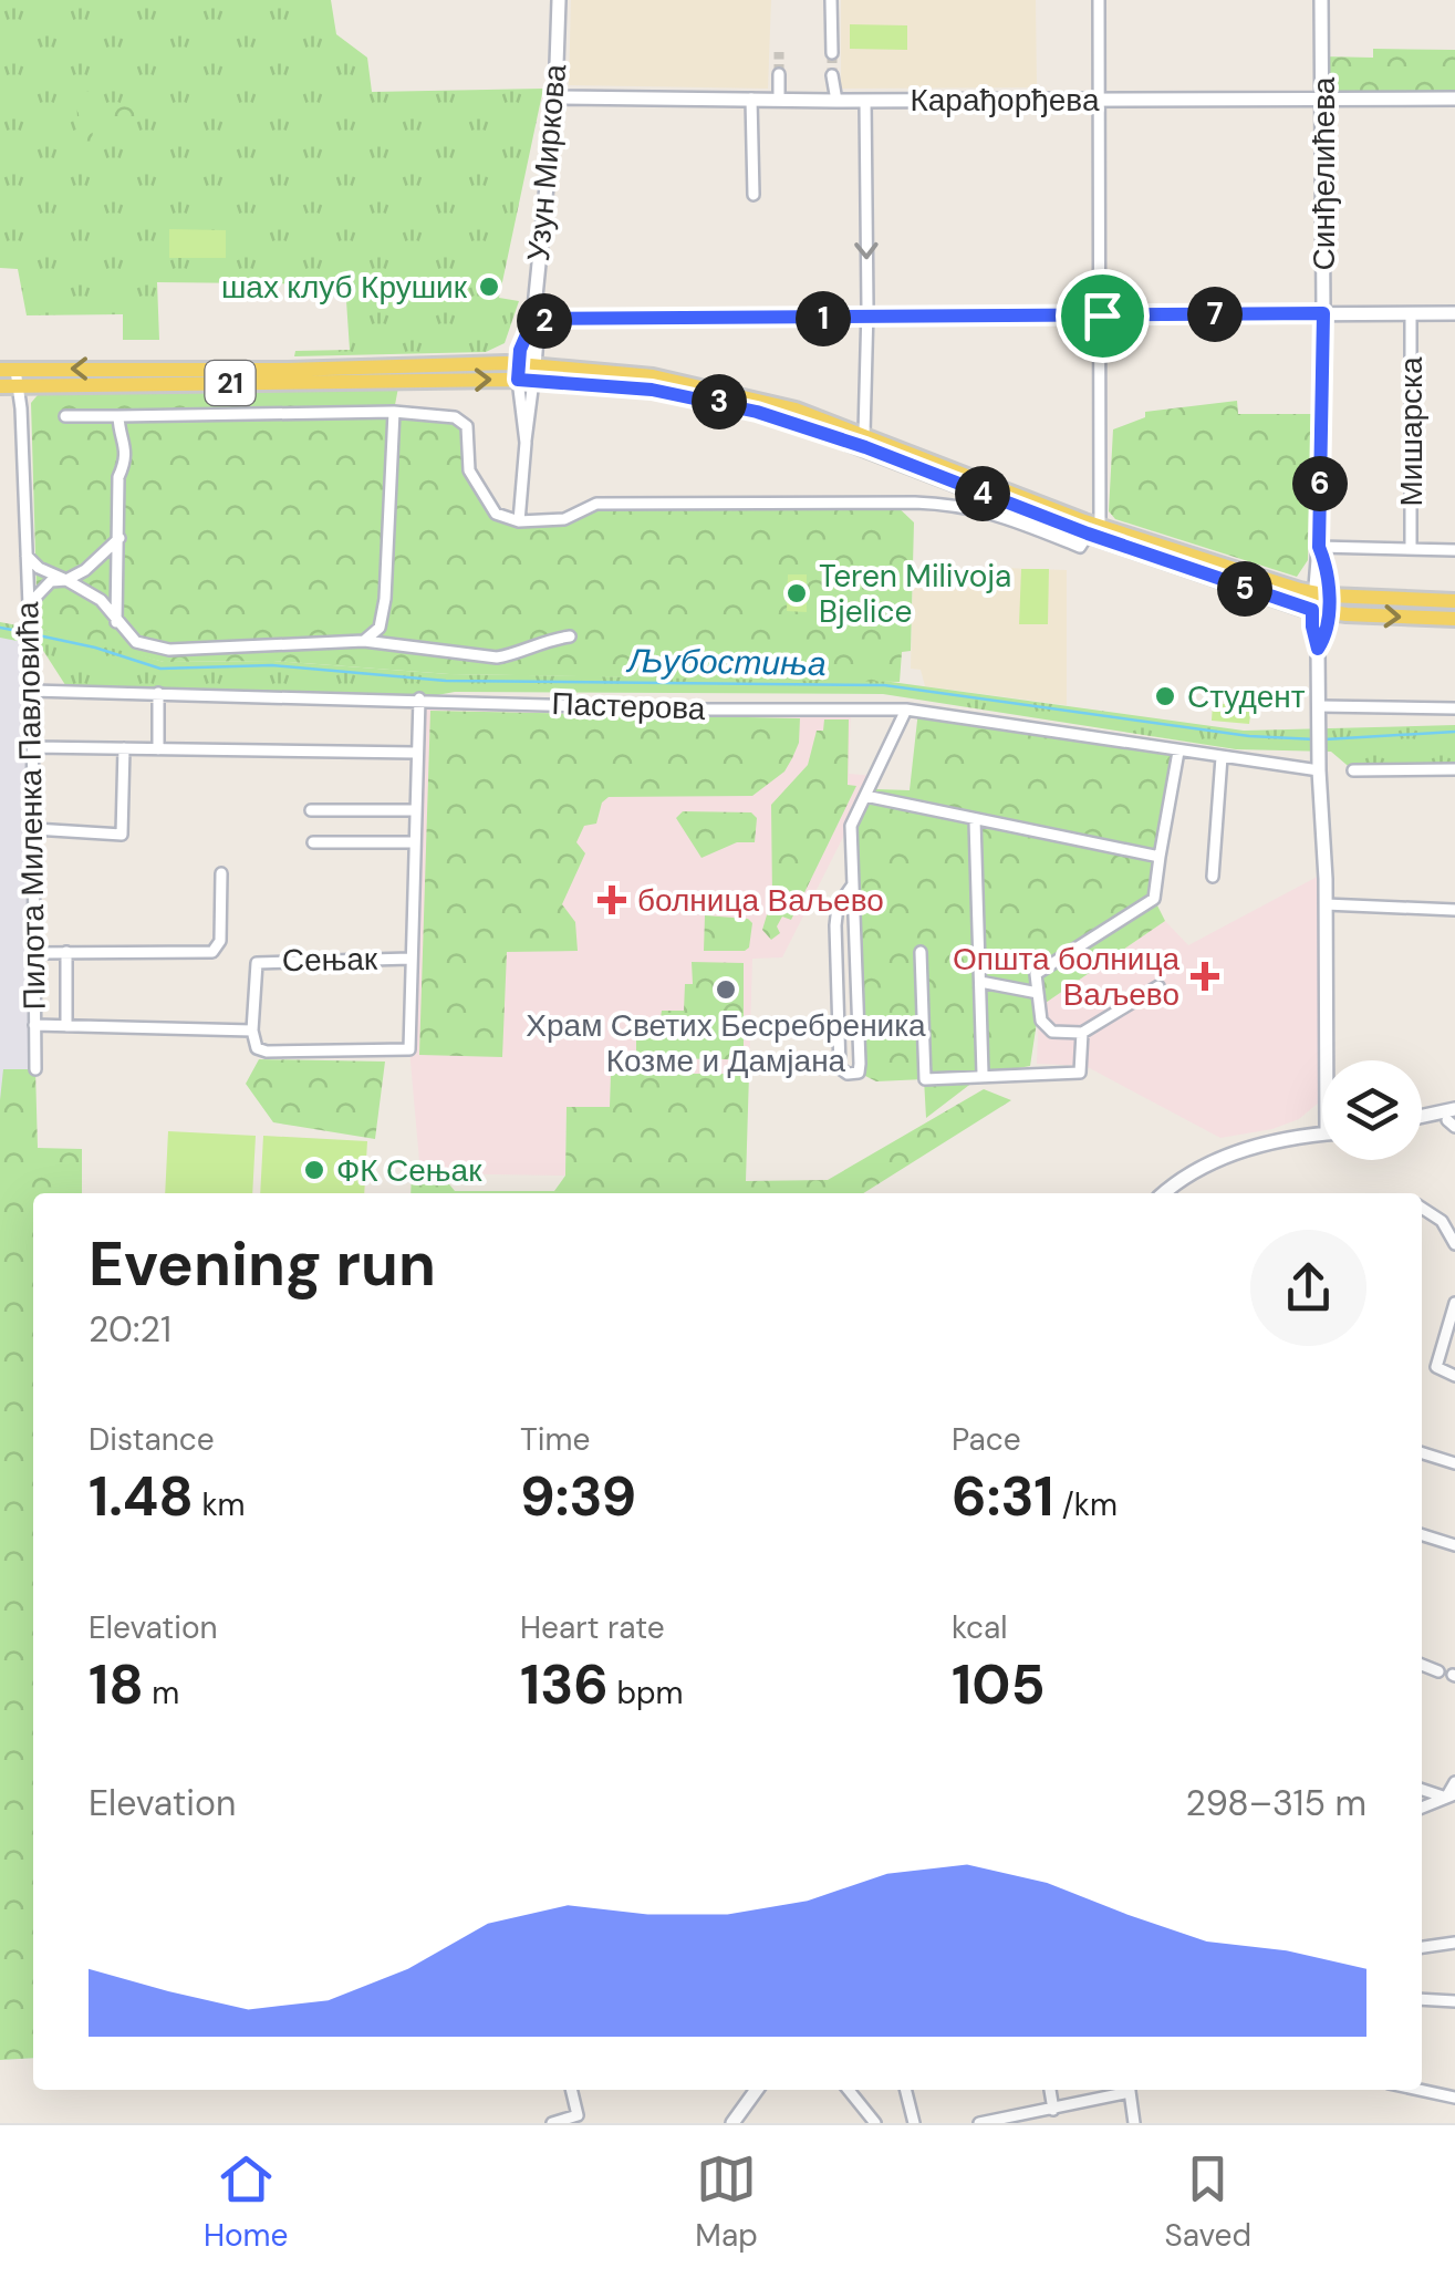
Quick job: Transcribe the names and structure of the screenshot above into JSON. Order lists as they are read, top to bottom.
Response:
{
  "streets": {
    "main road": ["21"],
    "street": [
      "Карађорђева",
      "Узун Миркова",
      "Синђелићева",
      "Мишарска",
      "Пастерова",
      "Пилота Миленка Павловића",
      "Сењак"
    ]
  },
  "crossings": [
    ["Карађорђева", "Узун Миркова"],
    ["Карађорђева", "Синђелићева"],
    ["Узун Миркова", "21"],
    ["Синђелићева", "21"],
    ["Синђелићева", "Пастерова"],
    ["21", "Пилота Миленка Павловића"],
    ["Пастерова", "Пилота Миленка Павловића"],
    ["Пилота Миленка Павловића", "Сењак"]
  ],
  "water": ["Љубостиња"],
  "places": {
    "other": [
      "шах клуб Крушик",
      "Teren Milivoja Bjelice",
      "Студент",
      "Храм Светих Бесребреника Козме и Дамјана",
      "ФК Сењак"
    ],
    "health": ["болница Ваљево", "Општа болница Ваљево"]
  },
  "page": {
    "pins": [
      "7",
      "1",
      "2",
      "3",
      "6",
      "4",
      "5"
    ],
    "heading": ["Evening run", "20:21"],
    "stats": [
      ["Distance", "1.48 km"],
      ["Time", "9:39"],
      ["Pace", "6:31 /km"],
      ["Elevation", "18 m"],
      ["Heart rate", "136 bpm"],
      ["kcal", "105"]
    ],
    "chart": ["Elevation", "298–315 m"],
    "tabs": ["Home", "Map", "Saved"]
  }
}
